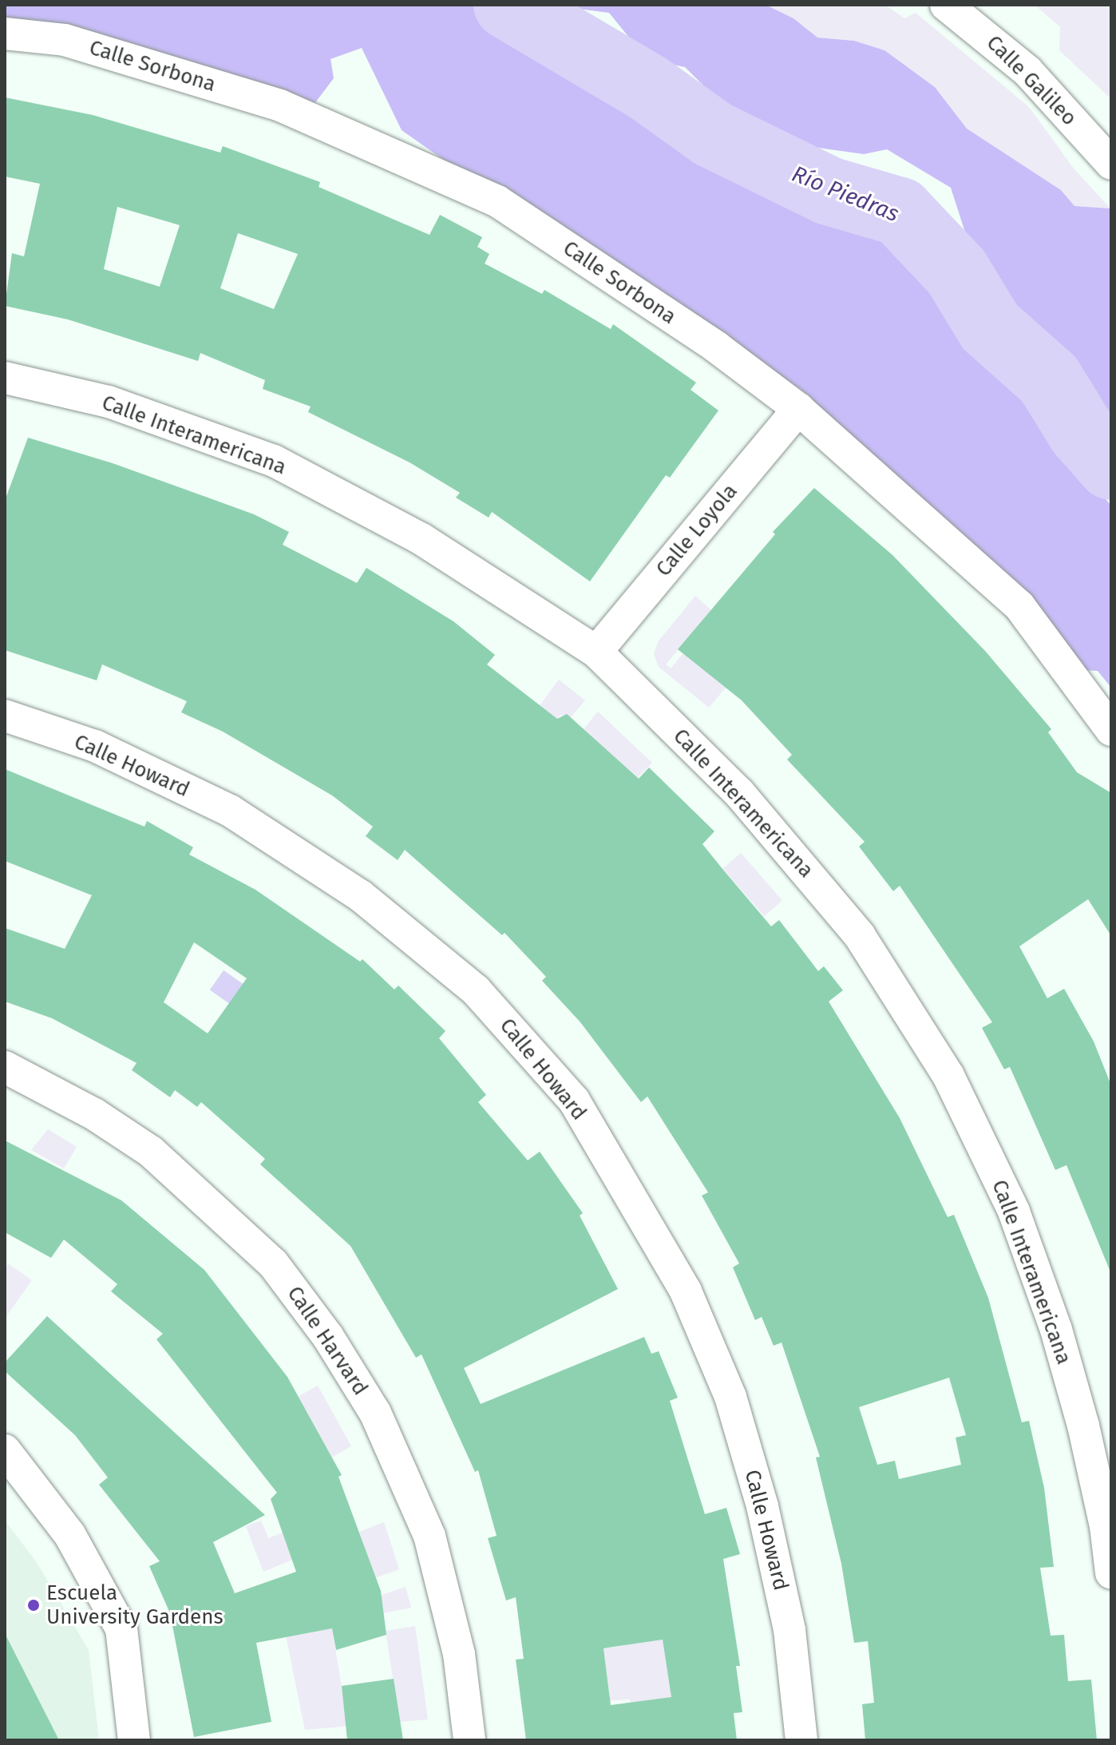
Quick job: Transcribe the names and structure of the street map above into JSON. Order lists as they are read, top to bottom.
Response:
{
  "streets": {
    "street": [
      "Calle Sorbona",
      "Calle Galileo",
      "Calle Interamericana",
      "Calle Loyola",
      "Calle Howard",
      "Calle Harvard"
    ]
  },
  "crossings": [
    ["Calle Sorbona", "Calle Loyola"],
    ["Calle Interamericana", "Calle Loyola"]
  ],
  "water": ["Río Piedras"],
  "places": ["Escuela University Gardens"]
}
